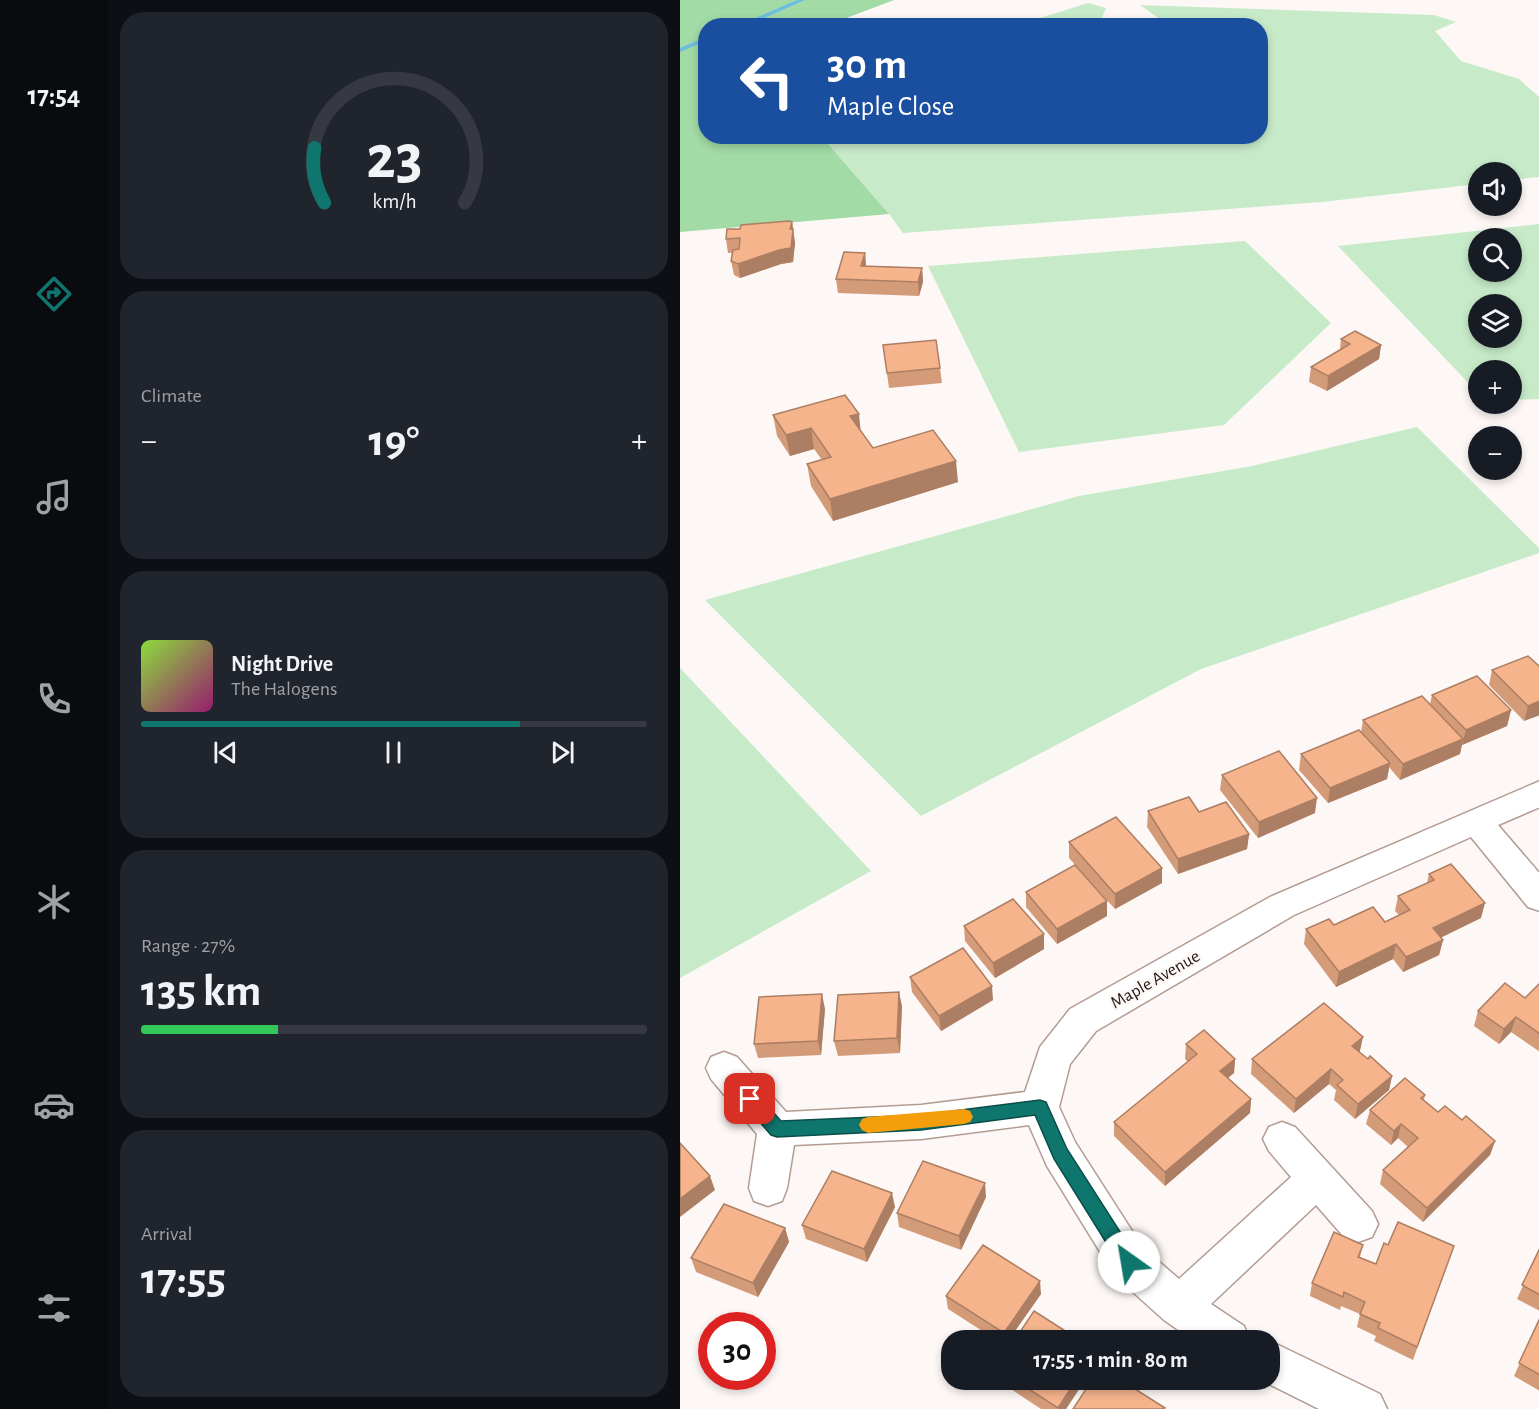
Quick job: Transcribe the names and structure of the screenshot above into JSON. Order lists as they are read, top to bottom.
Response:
{
  "streets": {
    "street": ["Maple Avenue"]
  },
  "page": {
    "tabs": "17:54",
    "turn": ["30 m", "Maple Close"],
    "map_buttons": ["+", "−"],
    "tile": [
      "Climate",
      ["Range · 27%", "135 km"],
      ["Arrival", "17:55"]
    ],
    "heat": ["−", "19°", "+"],
    "song": ["Night Drive", "The Halogens"],
    "limit": "30",
    "trip": "17:55 · 1 min · 80 m",
    "gauge": ["23", "km/h"]
  }
}
